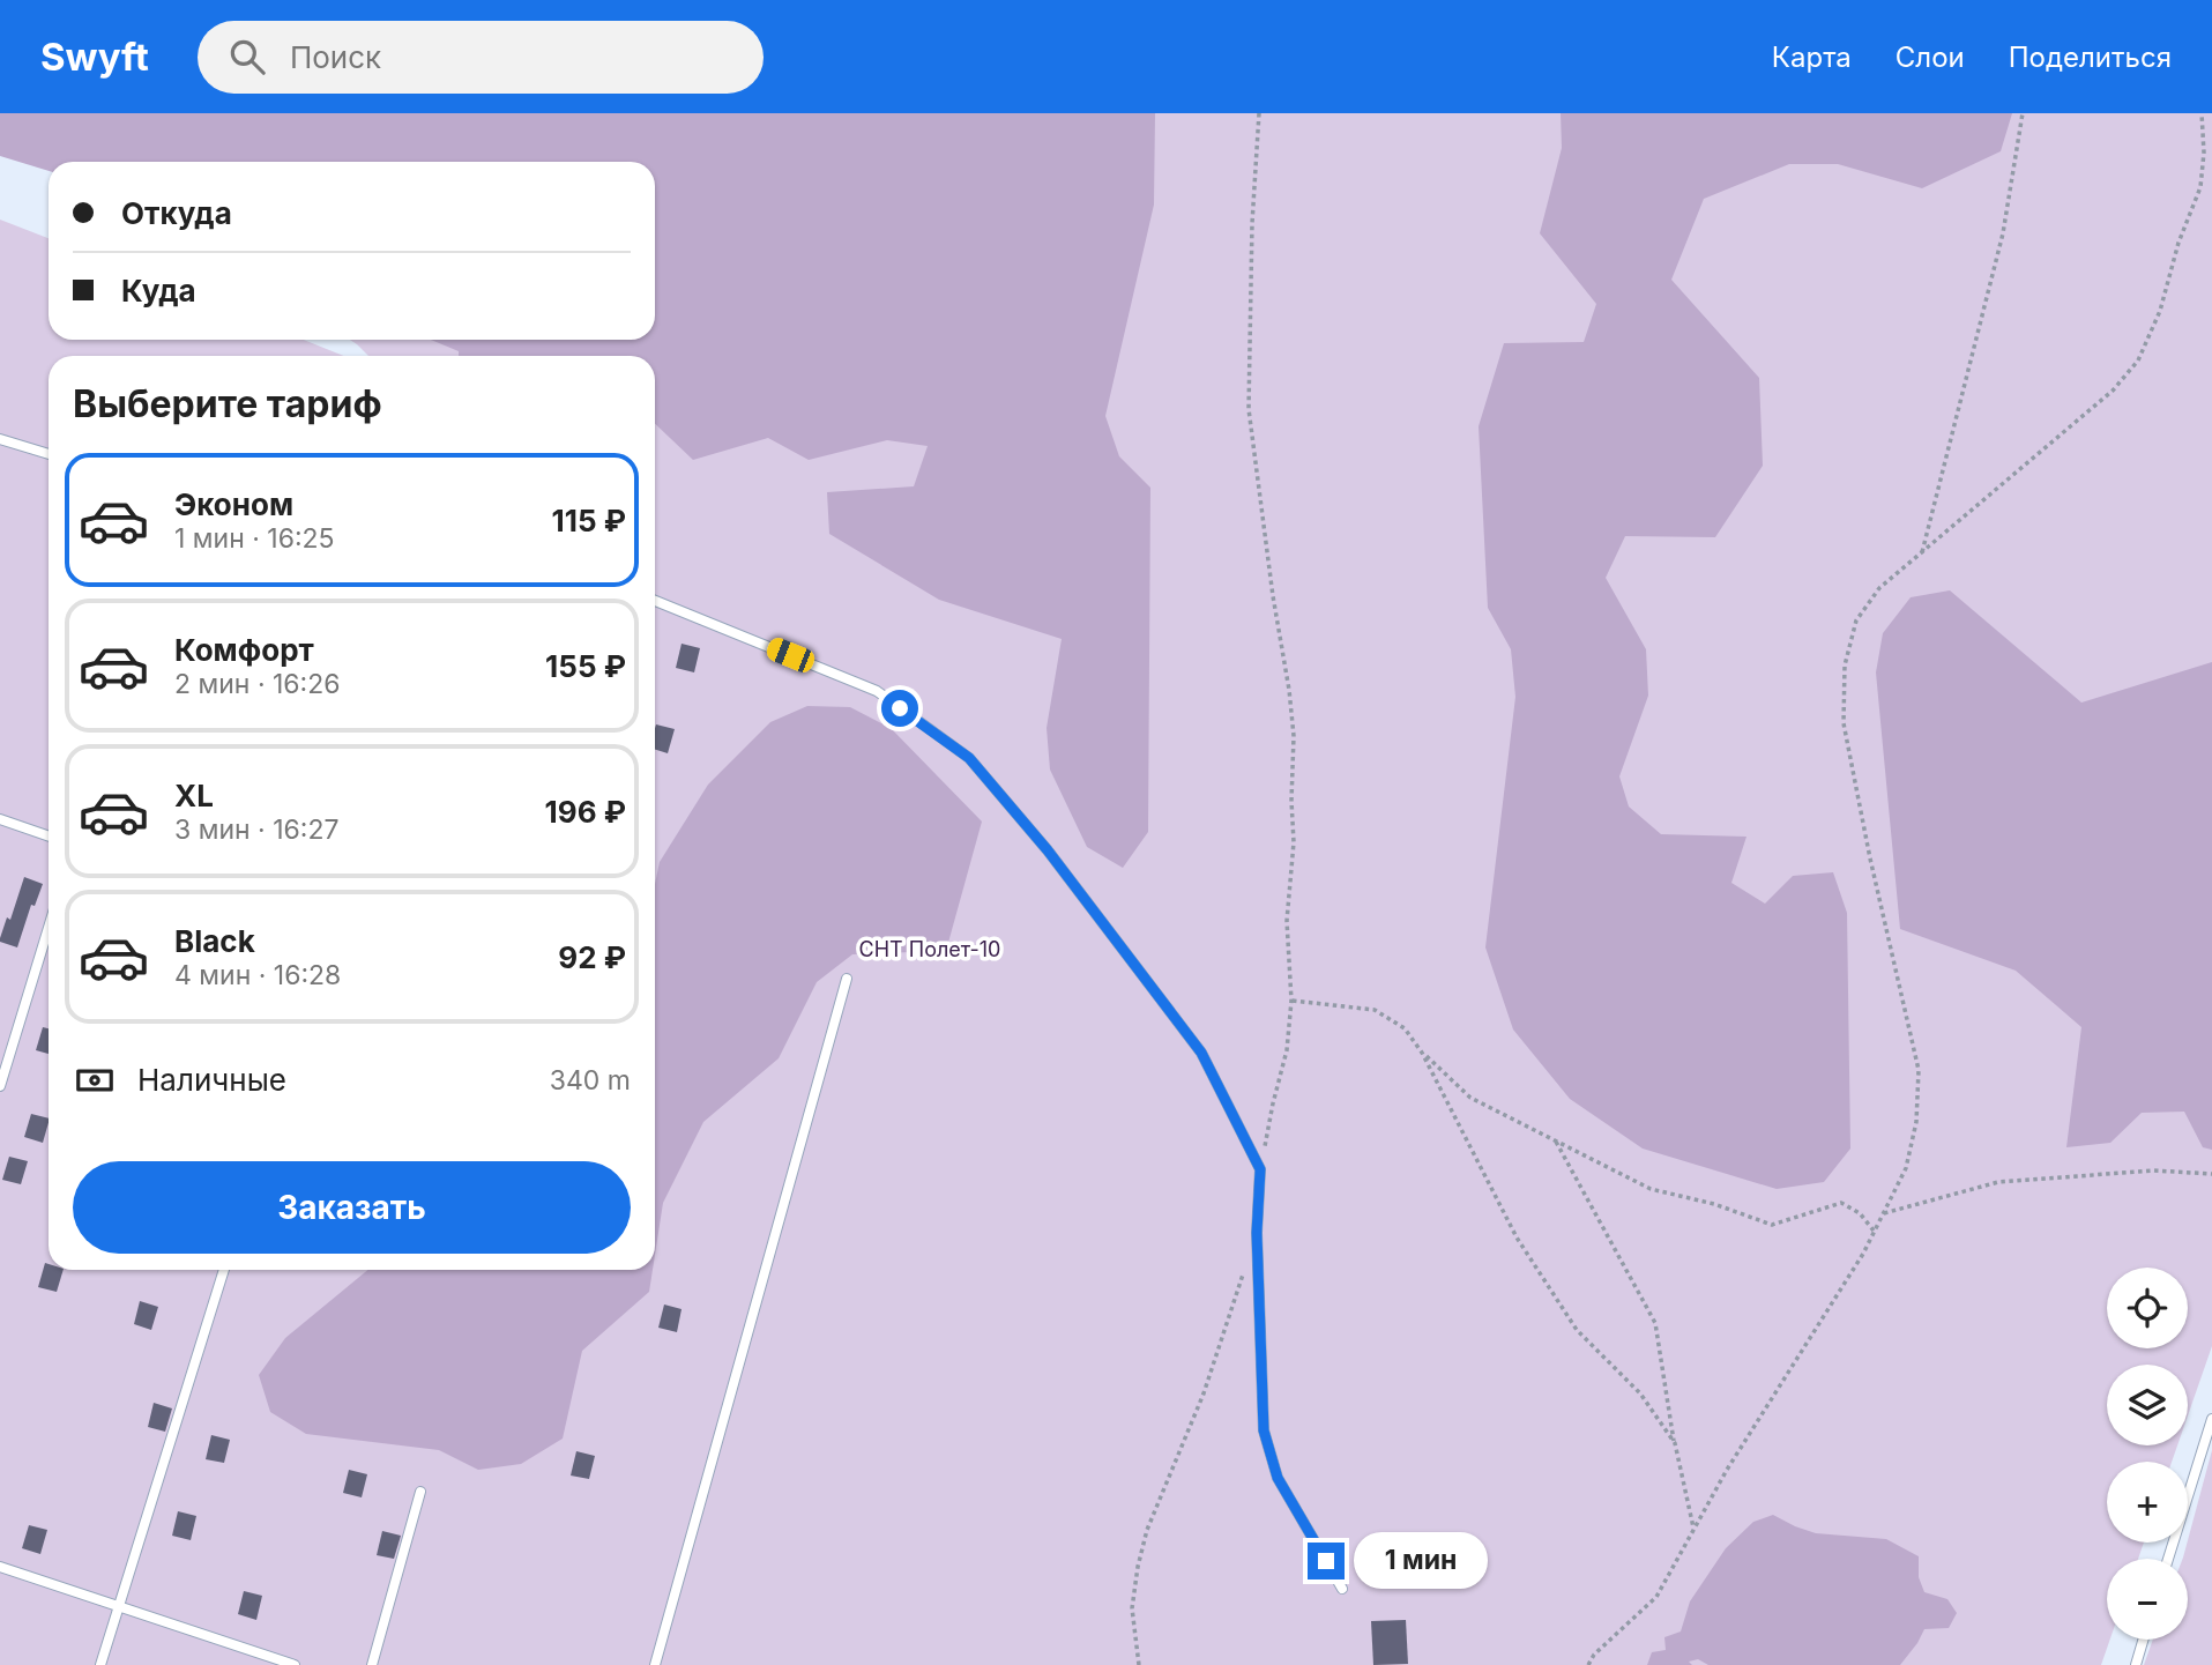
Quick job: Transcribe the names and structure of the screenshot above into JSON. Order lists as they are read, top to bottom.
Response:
{
  "parks": ["СНТ Полет-10"],
  "page": {
    "header": "Swyft",
    "search": "Поиск",
    "nav": ["Карта", "Слои", "Поделиться"],
    "banner": ["Откуда", "Куда"],
    "heading": "Выберите тариф",
    "list": [
      {
        "name": "Эконом",
        "note": "1 мин · 16:25",
        "value": "115 ₽"
      },
      {
        "name": "Комфорт",
        "note": "2 мин · 16:26",
        "value": "155 ₽"
      },
      {
        "name": "XL",
        "note": "3 мин · 16:27",
        "value": "196 ₽"
      },
      {
        "name": "Black",
        "note": "4 мин · 16:28",
        "value": "92 ₽"
      }
    ],
    "pay": ["Наличные", "340 m"],
    "buttons": "Заказать",
    "map_buttons": ["+", "−"],
    "bubble": "1 мин"
  }
}
